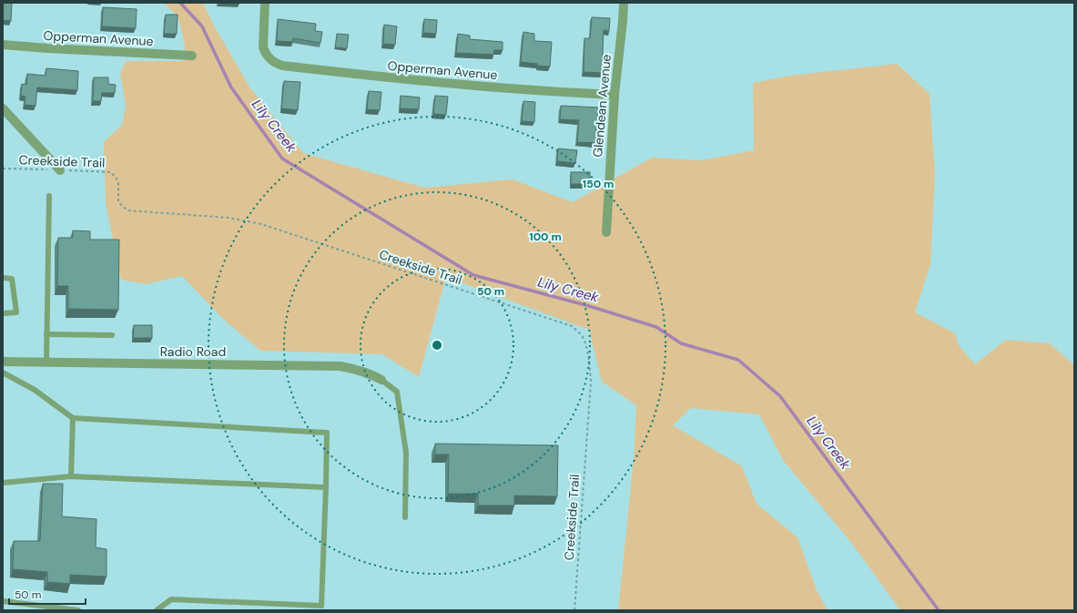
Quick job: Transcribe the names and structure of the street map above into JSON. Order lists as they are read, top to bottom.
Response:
{
  "streets": {
    "street": ["Opperman Avenue", "Glendean Avenue", "Radio Road"],
    "path": ["Creekside Trail"]
  },
  "crossings": [
    ["Opperman Avenue", "Glendean Avenue"]
  ],
  "water": ["Lily Creek"],
  "scale_bar": "50 m",
  "rings": ["150 m", "100 m", "50 m"]
}
